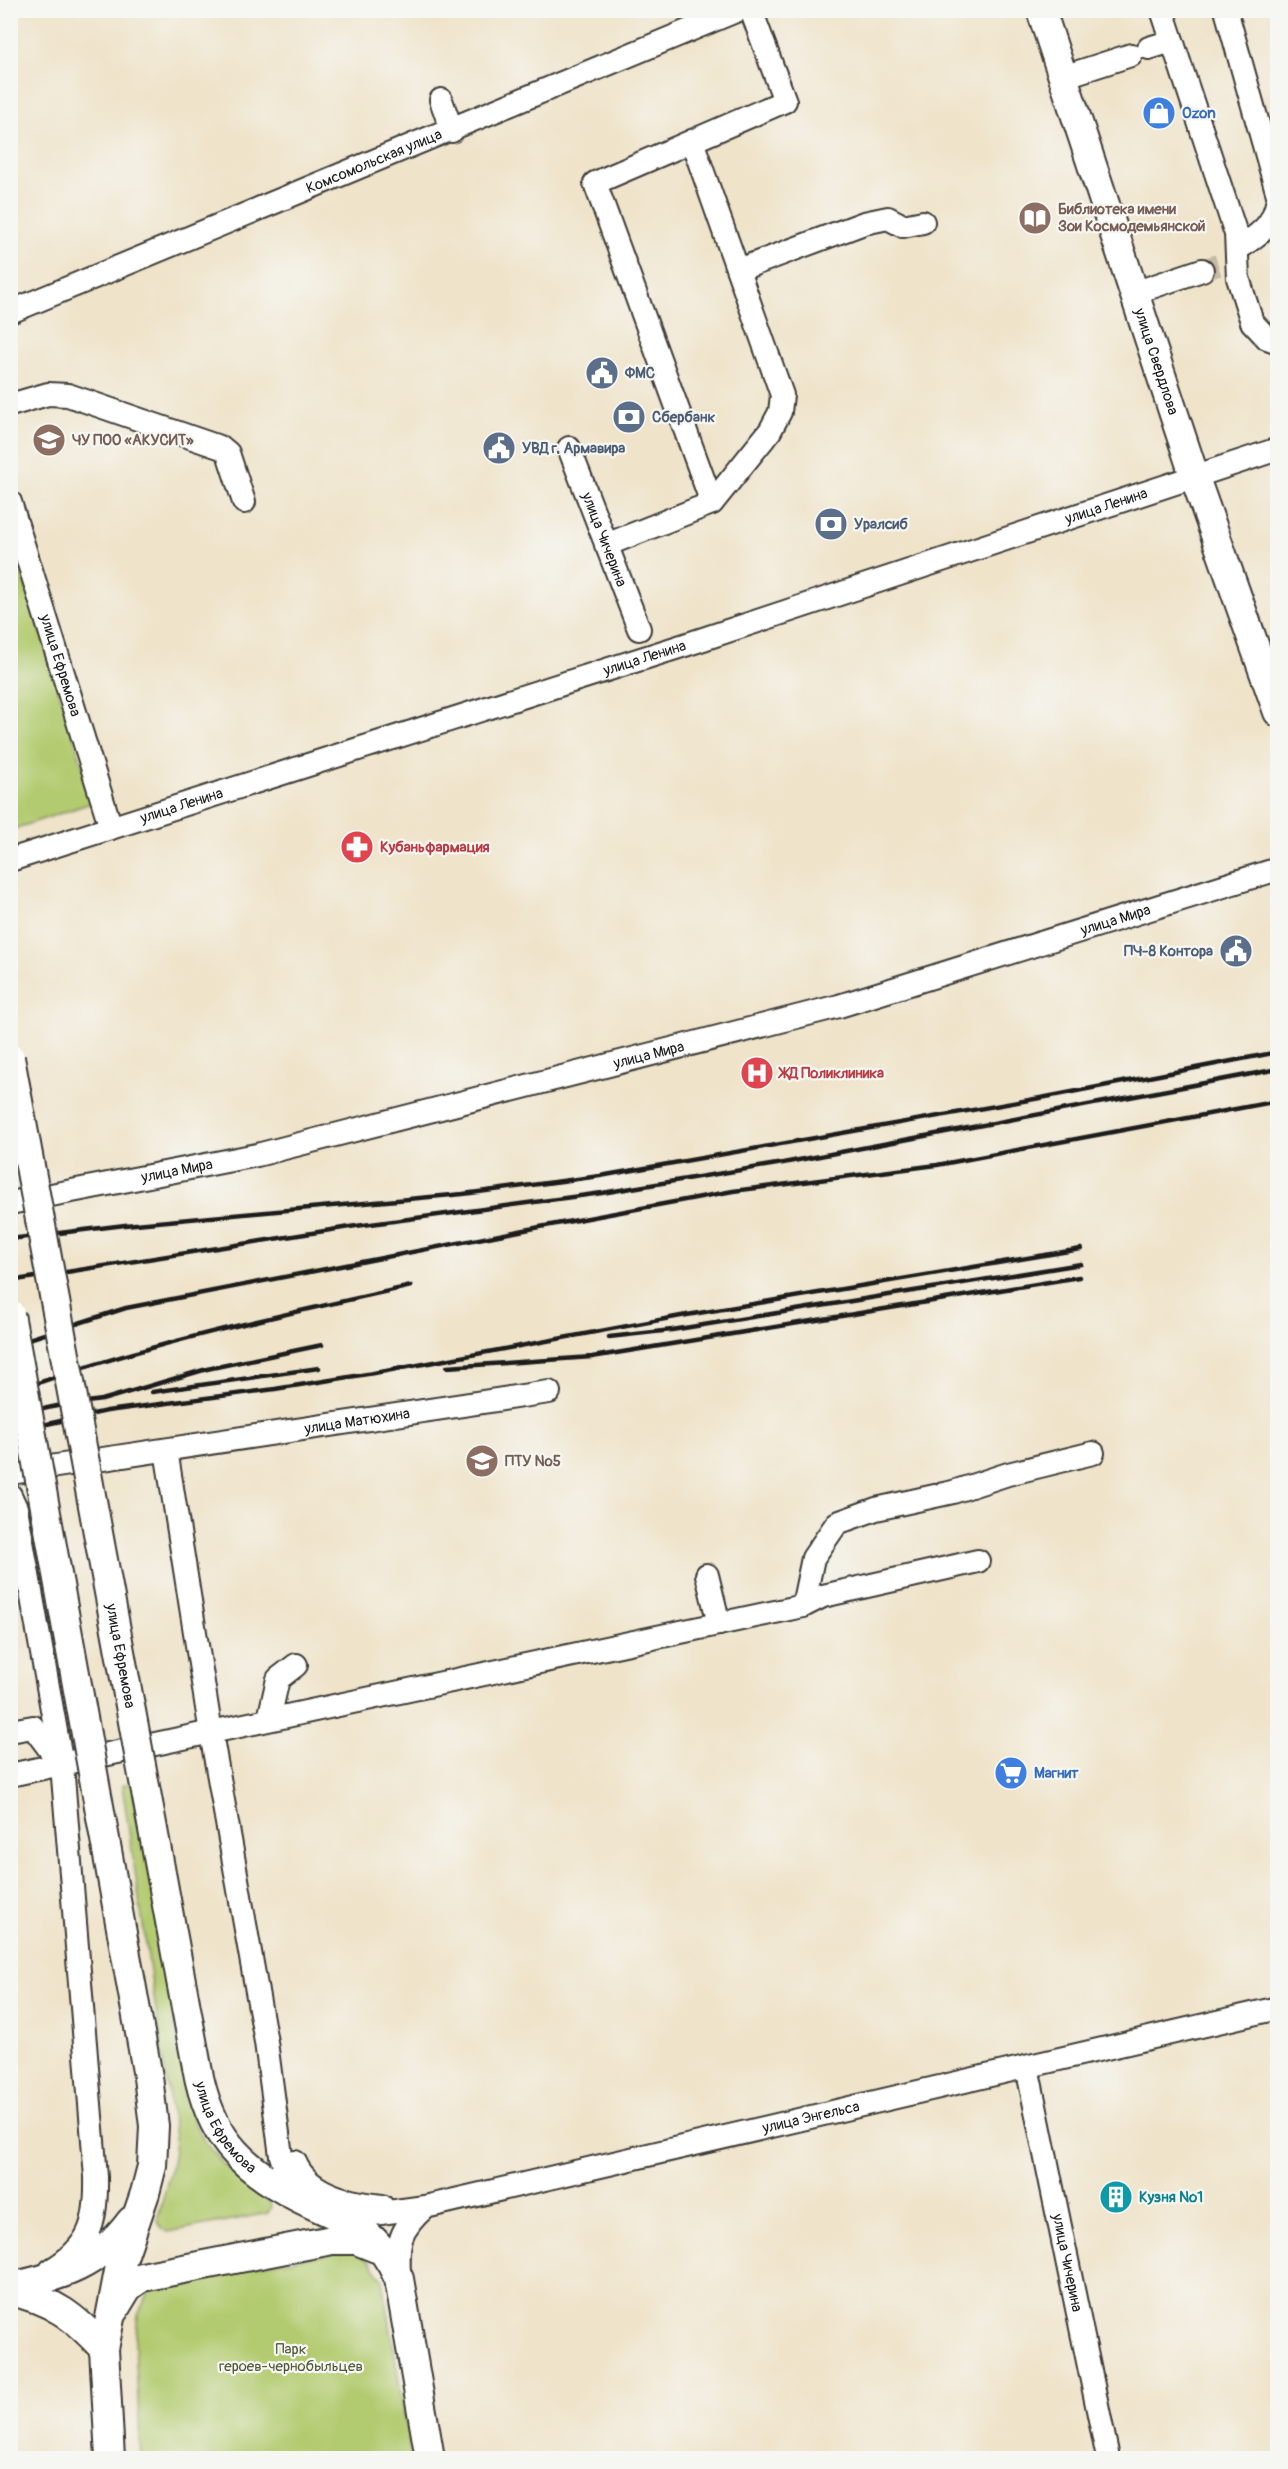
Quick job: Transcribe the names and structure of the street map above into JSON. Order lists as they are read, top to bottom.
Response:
{
  "streets": {
    "main road": ["улица Свердлова", "улица Ефремова"],
    "street": [
      "Комсомольская улица",
      "улица Ленина",
      "улица Чичерина",
      "улица Мира",
      "улица Матюхина",
      "улица Энгельса"
    ]
  },
  "crossings": [
    ["улица Свердлова", "улица Ленина"],
    ["улица Ленина", "улица Ефремова"],
    ["улица Чичерина", "улица Энгельса"],
    ["улица Ефремова", "улица Матюхина"],
    ["улица Ефремова", "улица Энгельса"]
  ],
  "parks": ["Парк героев-чернобыльцев"],
  "places": {
    "shop": ["Ozon"],
    "library": ["Библиотека имени Зои Космодемьянской"],
    "public building": ["ФМС", "УВД г. Армавира", "ПЧ-8 Контора"],
    "bank": ["Сбербанк", "Уралсиб"],
    "school or university": ["ЧУ ПОО «АКУСИТ»", "ПТУ №5"],
    "pharmacy": ["Кубаньфармация"],
    "hospital": ["ЖД Поликлиника"],
    "supermarket": ["Магнит"],
    "building": ["Кузня №1"]
  }
}
